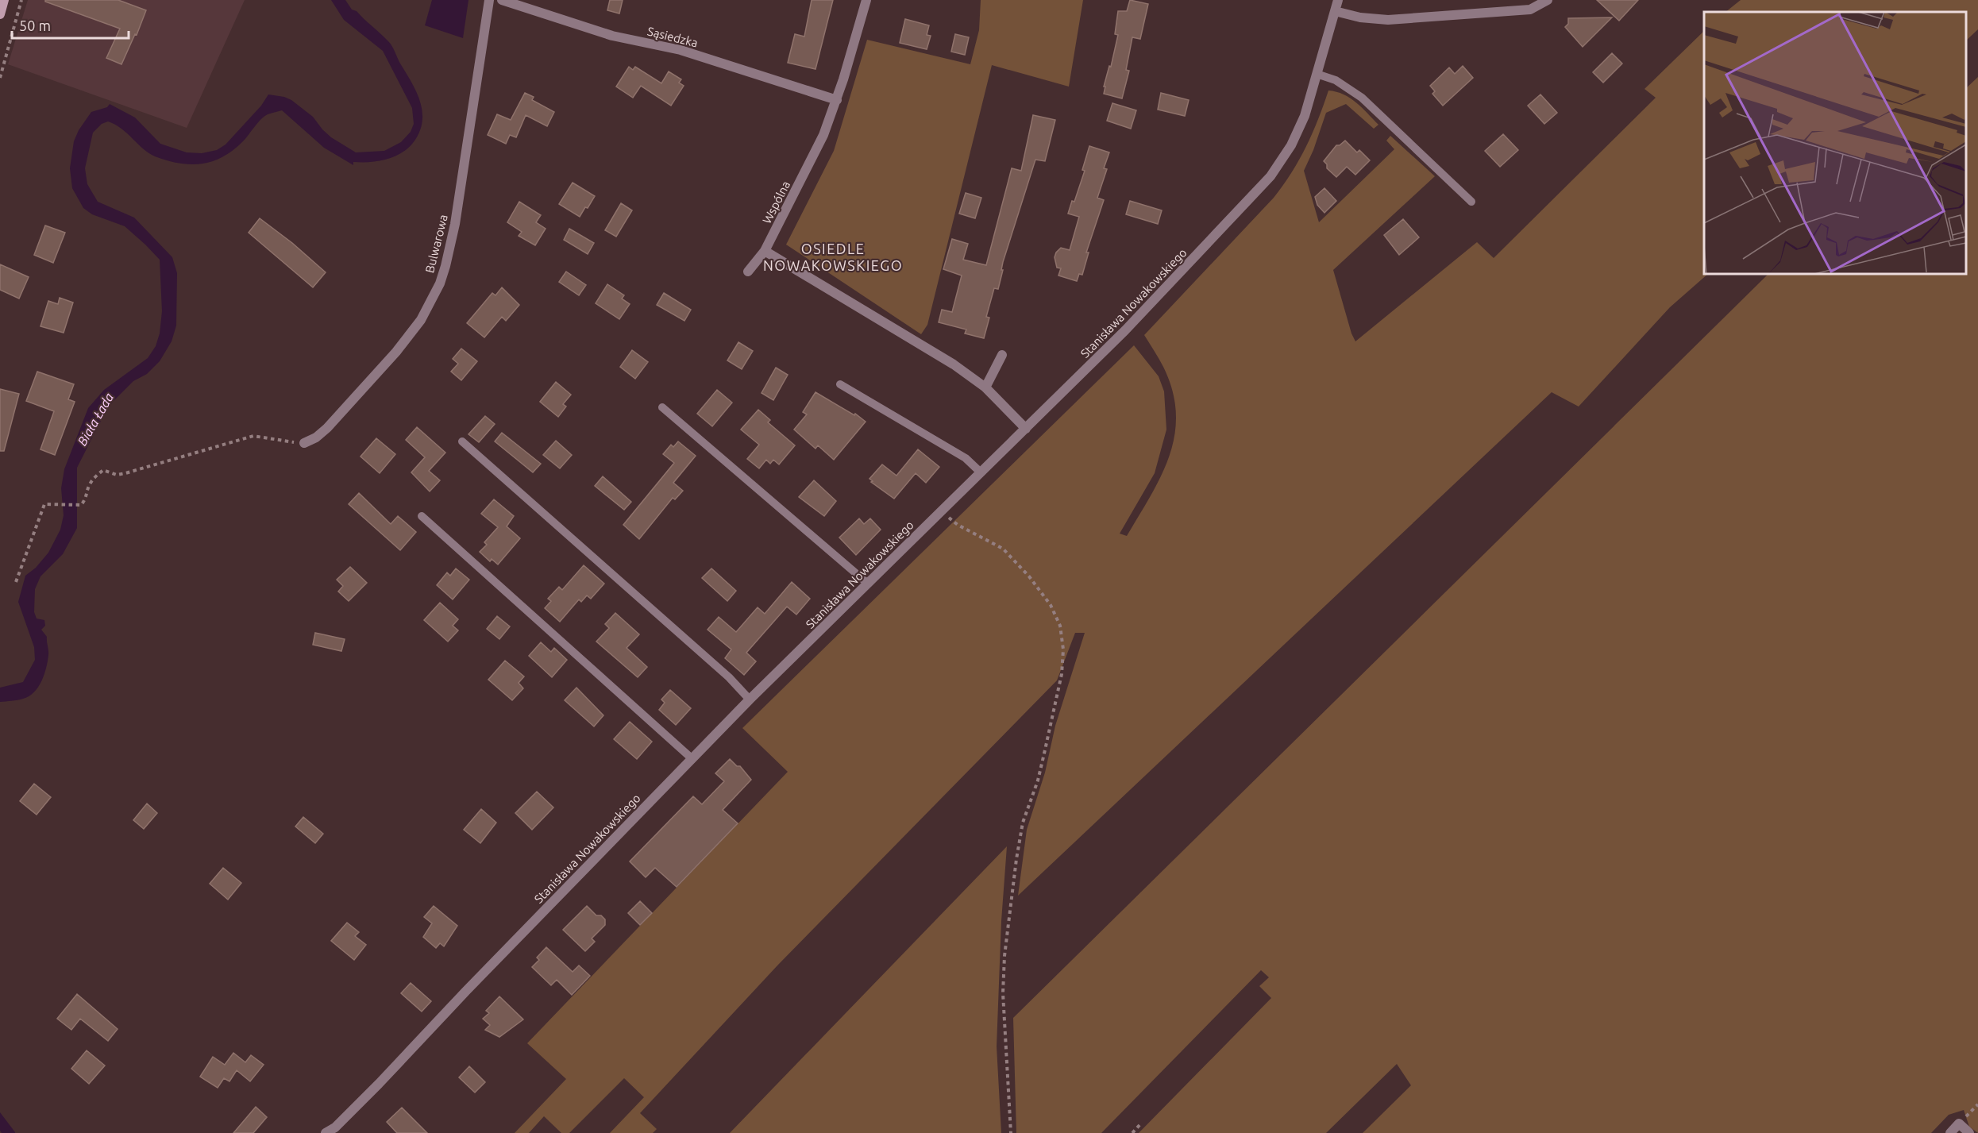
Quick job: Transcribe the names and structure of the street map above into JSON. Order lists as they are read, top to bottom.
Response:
{
  "streets": {
    "street": [
      "Sąsiedzka",
      "Wspólna",
      "Bulwarowa",
      "Stanisława Nowakowskiego"
    ]
  },
  "crossings": [
    ["Sąsiedzka", "Wspólna"]
  ],
  "districts": ["OSIEDLE NOWAKOWSKIEGO"],
  "water": ["Biała Łada"],
  "scale_bar": "50 m"
}
